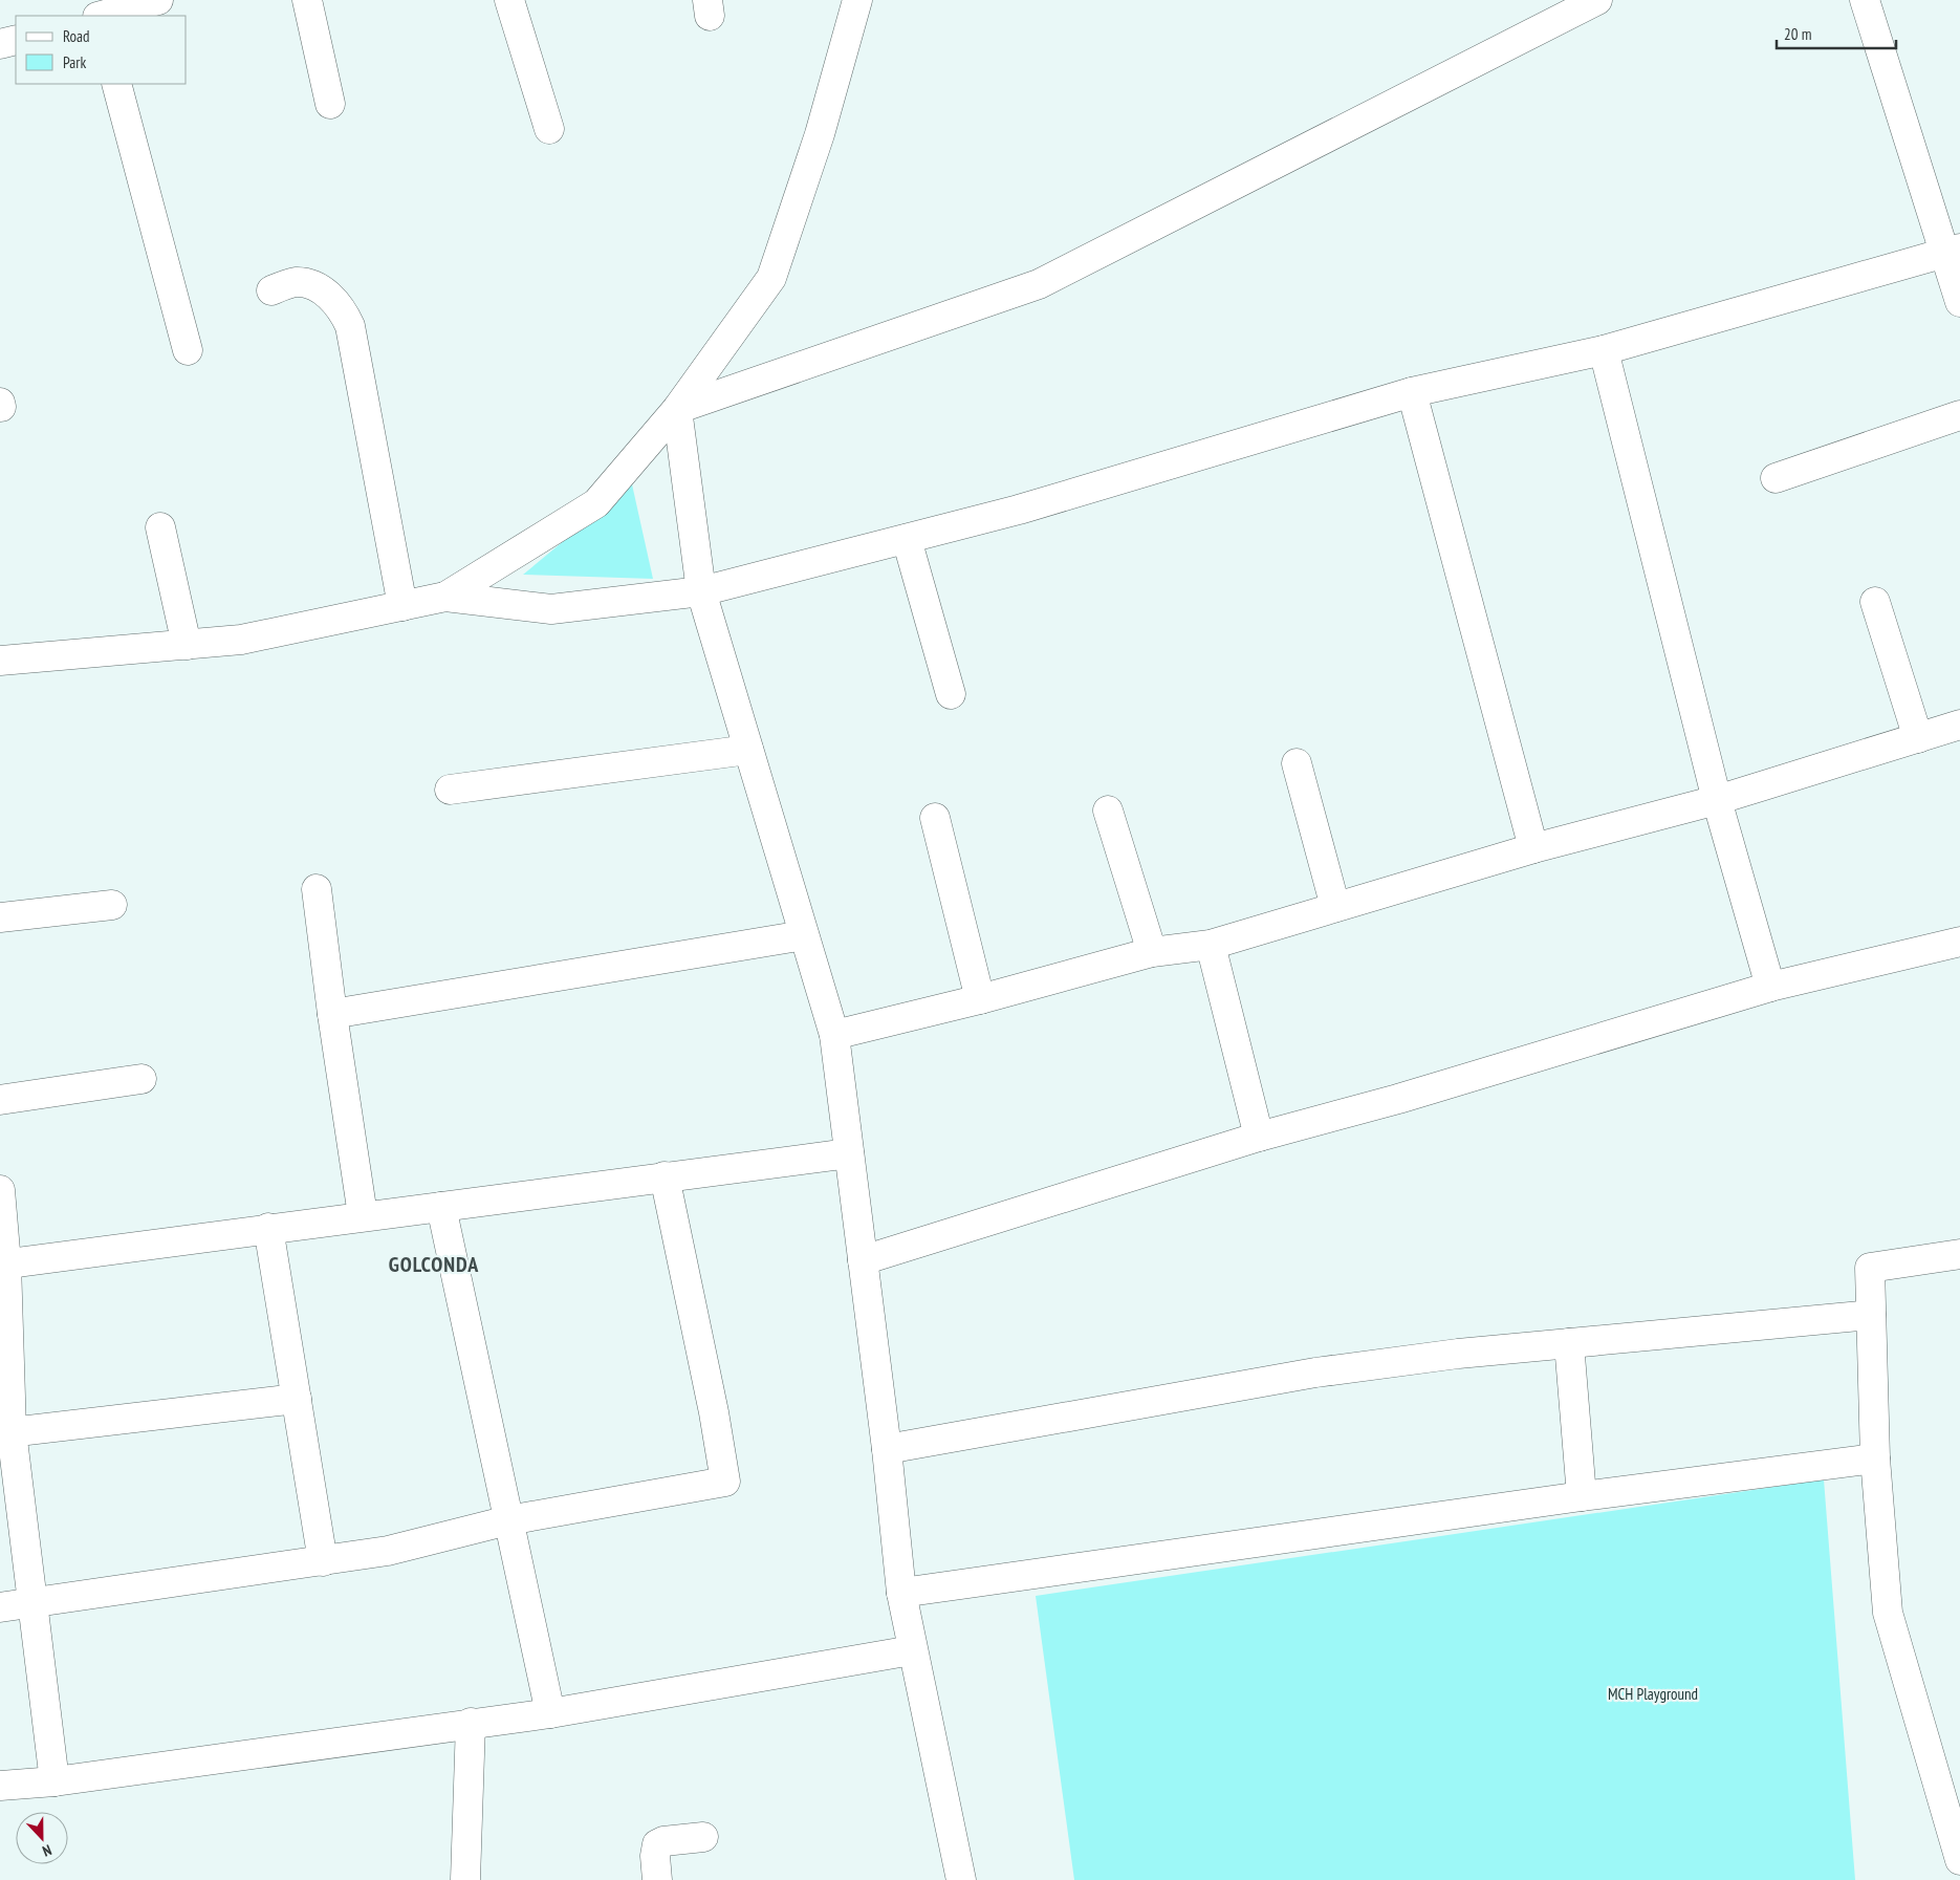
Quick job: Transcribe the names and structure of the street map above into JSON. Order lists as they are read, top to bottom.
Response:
{
  "districts": ["GOLCONDA"],
  "parks": ["MCH Playground"],
  "legend": ["Road", "Park"],
  "scale_bar": "20 m",
  "north": "bottom"
}
